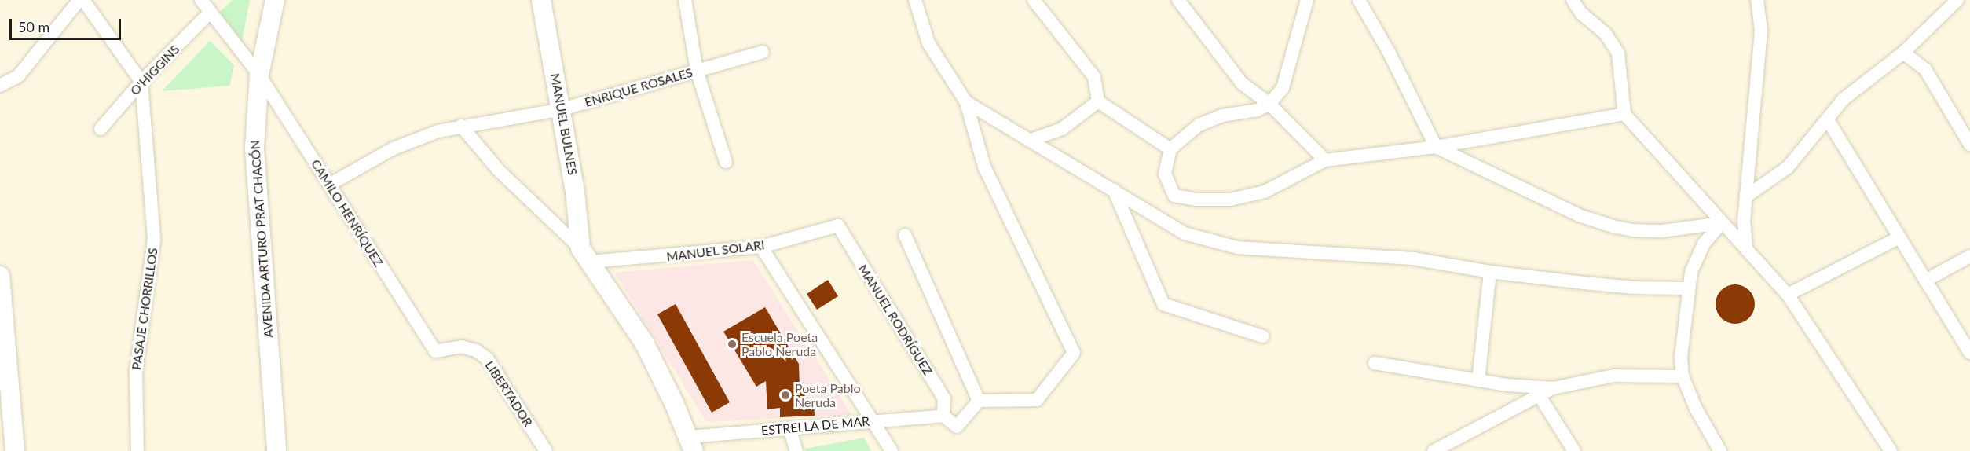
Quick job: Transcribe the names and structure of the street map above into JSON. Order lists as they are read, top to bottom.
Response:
{
  "streets": {
    "street": [
      "O'HIGGINS",
      "ENRIQUE ROSALES",
      "MANUEL BULNES",
      "CAMILO HENRÍQUEZ",
      "AVENIDA ARTURO PRAT CHACÓN",
      "MANUEL SOLARI",
      "PASAJE CHORRILLOS",
      "MANUEL RODRÍGUEZ",
      "LIBERTADOR",
      "ESTRELLA DE MAR"
    ]
  },
  "crossings": [
    ["O'HIGGINS", "CAMILO HENRÍQUEZ"],
    ["O'HIGGINS", "PASAJE CHORRILLOS"],
    ["ENRIQUE ROSALES", "MANUEL BULNES"],
    ["ENRIQUE ROSALES", "CAMILO HENRÍQUEZ"],
    ["MANUEL BULNES", "MANUEL SOLARI"],
    ["MANUEL BULNES", "ESTRELLA DE MAR"],
    ["CAMILO HENRÍQUEZ", "AVENIDA ARTURO PRAT CHACÓN"],
    ["CAMILO HENRÍQUEZ", "LIBERTADOR"],
    ["MANUEL SOLARI", "MANUEL RODRÍGUEZ"],
    ["MANUEL RODRÍGUEZ", "ESTRELLA DE MAR"]
  ],
  "places": ["Escuela Poeta Pablo Neruda", "Poeta Pablo Neruda"],
  "scale_bar": "50 m"
}
